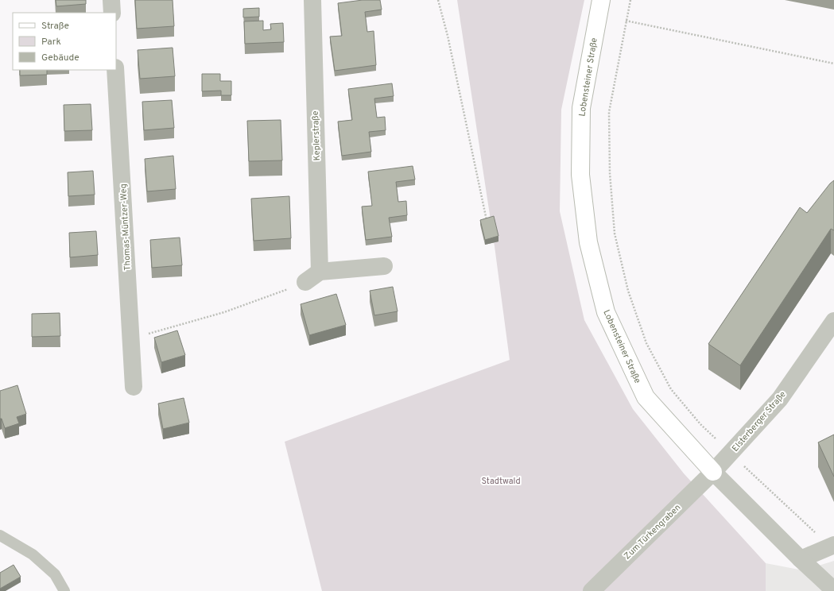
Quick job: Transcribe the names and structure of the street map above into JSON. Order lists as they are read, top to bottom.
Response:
{
  "streets": {
    "street": [
      "Lobensteiner Straße",
      "Keplerstraße",
      "Thomas-Müntzer-Weg",
      "Elsterberger Straße",
      "Zum Türkengraben"
    ]
  },
  "crossings": [
    ["Lobensteiner Straße", "Elsterberger Straße"],
    ["Lobensteiner Straße", "Zum Türkengraben"],
    ["Elsterberger Straße", "Zum Türkengraben"]
  ],
  "parks": ["Stadtwald"],
  "legend": ["Straße", "Park", "Gebäude"]
}
